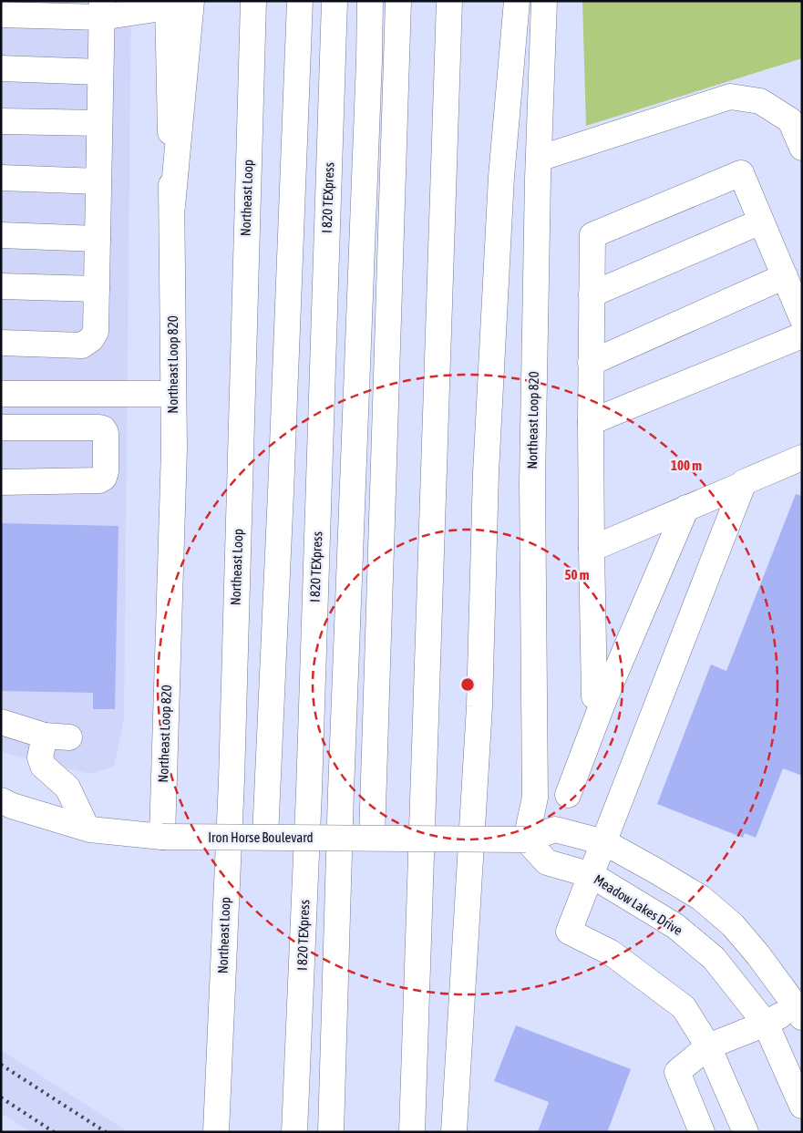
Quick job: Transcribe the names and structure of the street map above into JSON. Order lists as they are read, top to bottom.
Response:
{
  "streets": {
    "main road": [
      "Northeast Loop",
      "I 820 TEXpress",
      "Northeast Loop 820",
      "Iron Horse Boulevard",
      "Meadow Lakes Drive"
    ]
  },
  "crossings": [
    ["Northeast Loop 820", "Iron Horse Boulevard"],
    ["Northeast Loop 820", "Meadow Lakes Drive"],
    ["Iron Horse Boulevard", "Meadow Lakes Drive"]
  ],
  "rings": ["100 m", "50 m"]
}
